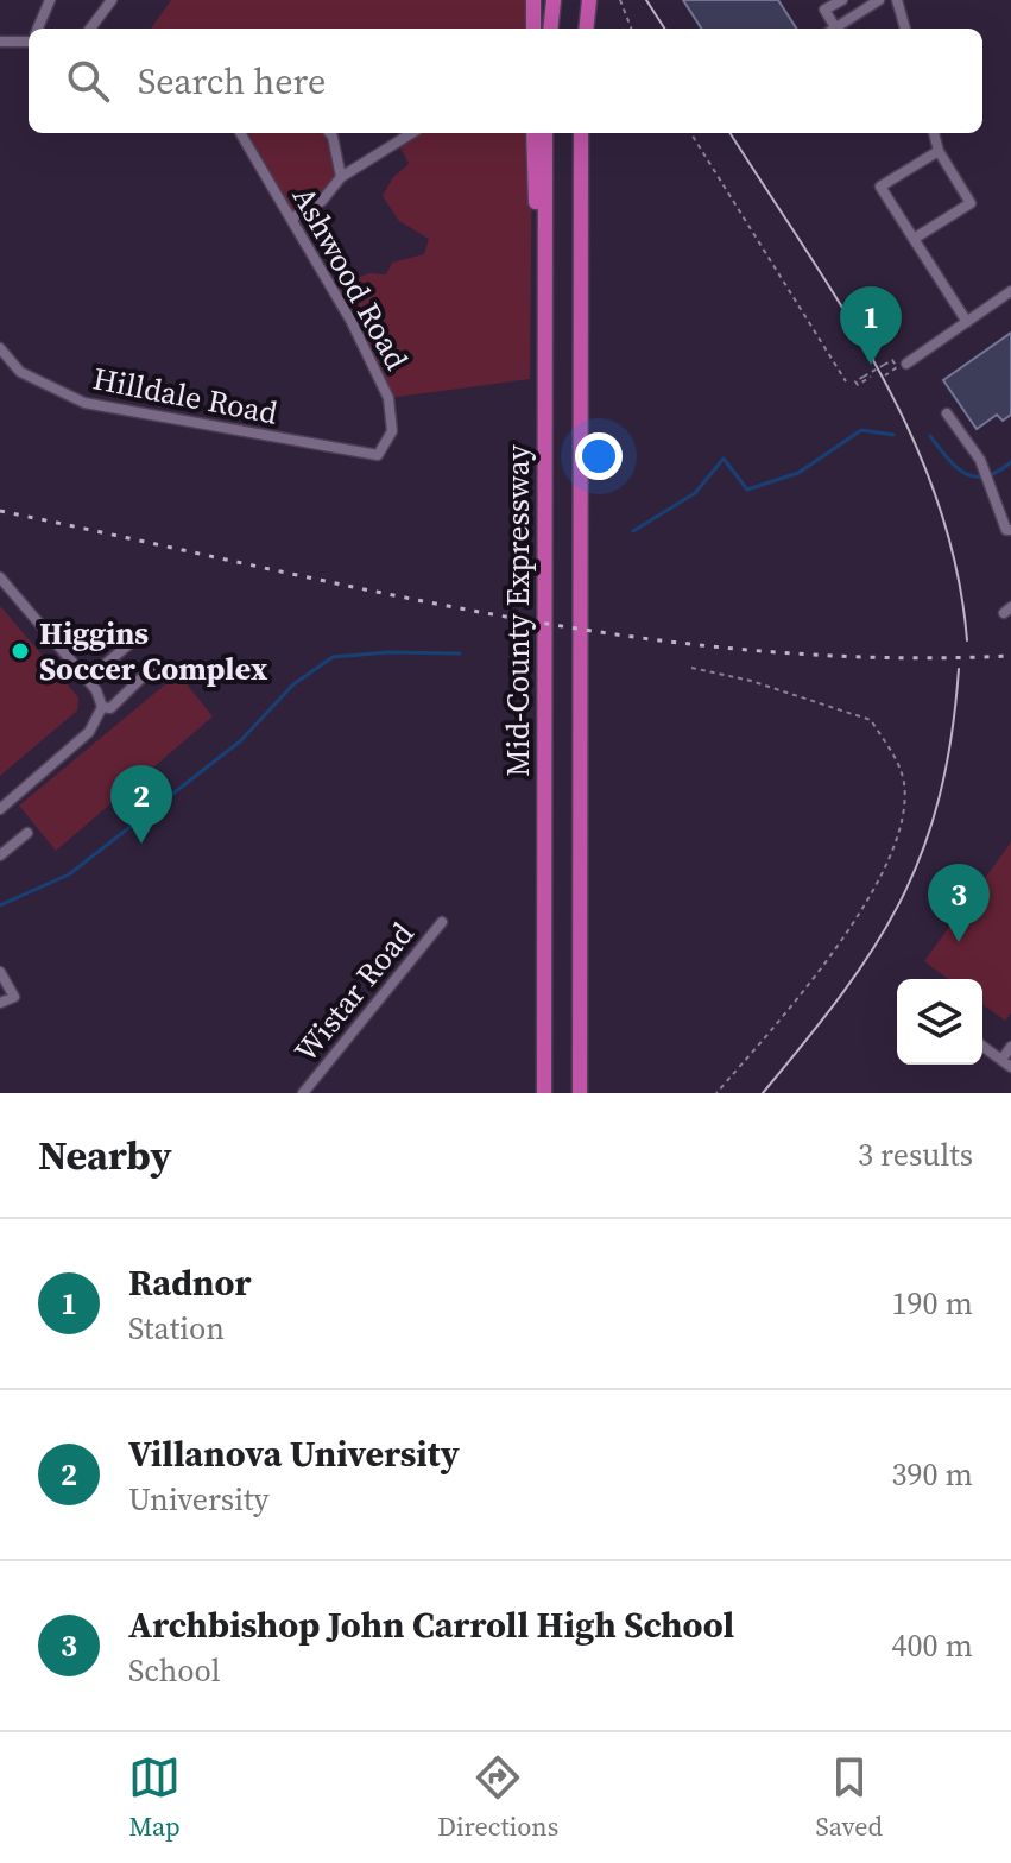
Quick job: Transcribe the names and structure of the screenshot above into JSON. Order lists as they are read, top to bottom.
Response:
{
  "streets": {
    "highway": ["Mid-County Expressway"],
    "street": ["Ashwood Road", "Hilldale Road", "Wistar Road"]
  },
  "crossings": [
    ["Ashwood Road", "Hilldale Road"]
  ],
  "places": ["Higgins Soccer Complex"],
  "page": {
    "search": "Search here",
    "pins": ["1", "2", "3"],
    "heading": ["Nearby", "3 results"],
    "list": [
      {
        "mark": "1",
        "name": "Radnor",
        "note": "Station",
        "value": "190 m"
      },
      {
        "mark": "2",
        "name": "Villanova University",
        "note": "University",
        "value": "390 m"
      },
      {
        "mark": "3",
        "name": "Archbishop John Carroll High School",
        "note": "School",
        "value": "400 m"
      }
    ],
    "nav": ["Map", "Directions", "Saved"]
  }
}
